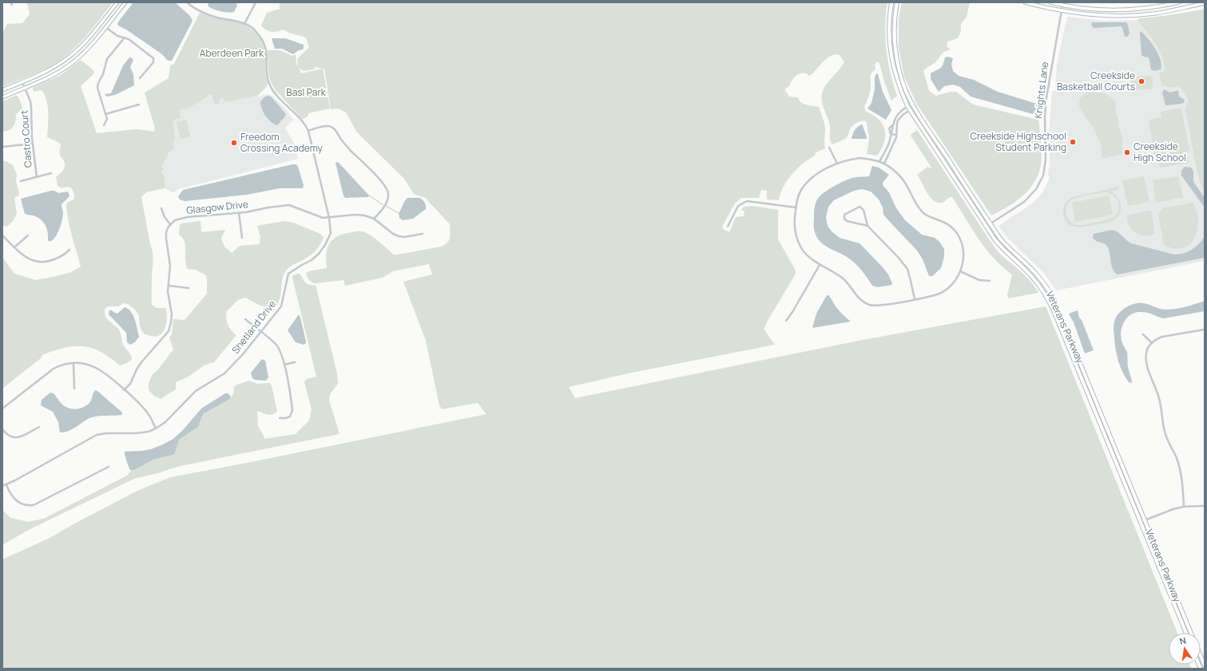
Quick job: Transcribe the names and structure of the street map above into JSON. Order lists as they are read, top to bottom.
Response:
{
  "streets": {
    "main road": ["Veterans Parkway"],
    "street": [
      "Knights Lane",
      "Castro Court",
      "Glasgow Drive",
      "Shetland Drive"
    ]
  },
  "crossings": [
    ["Knights Lane", "Veterans Parkway"],
    ["Glasgow Drive", "Shetland Drive"]
  ],
  "parks": ["Aberdeen Park", "Basl Park"],
  "places": [
    "Creekside Basketball Courts",
    "Creekside Highschool Student Parking",
    "Freedom Crossing Academy",
    "Creekside High School"
  ],
  "north": "top"
}
